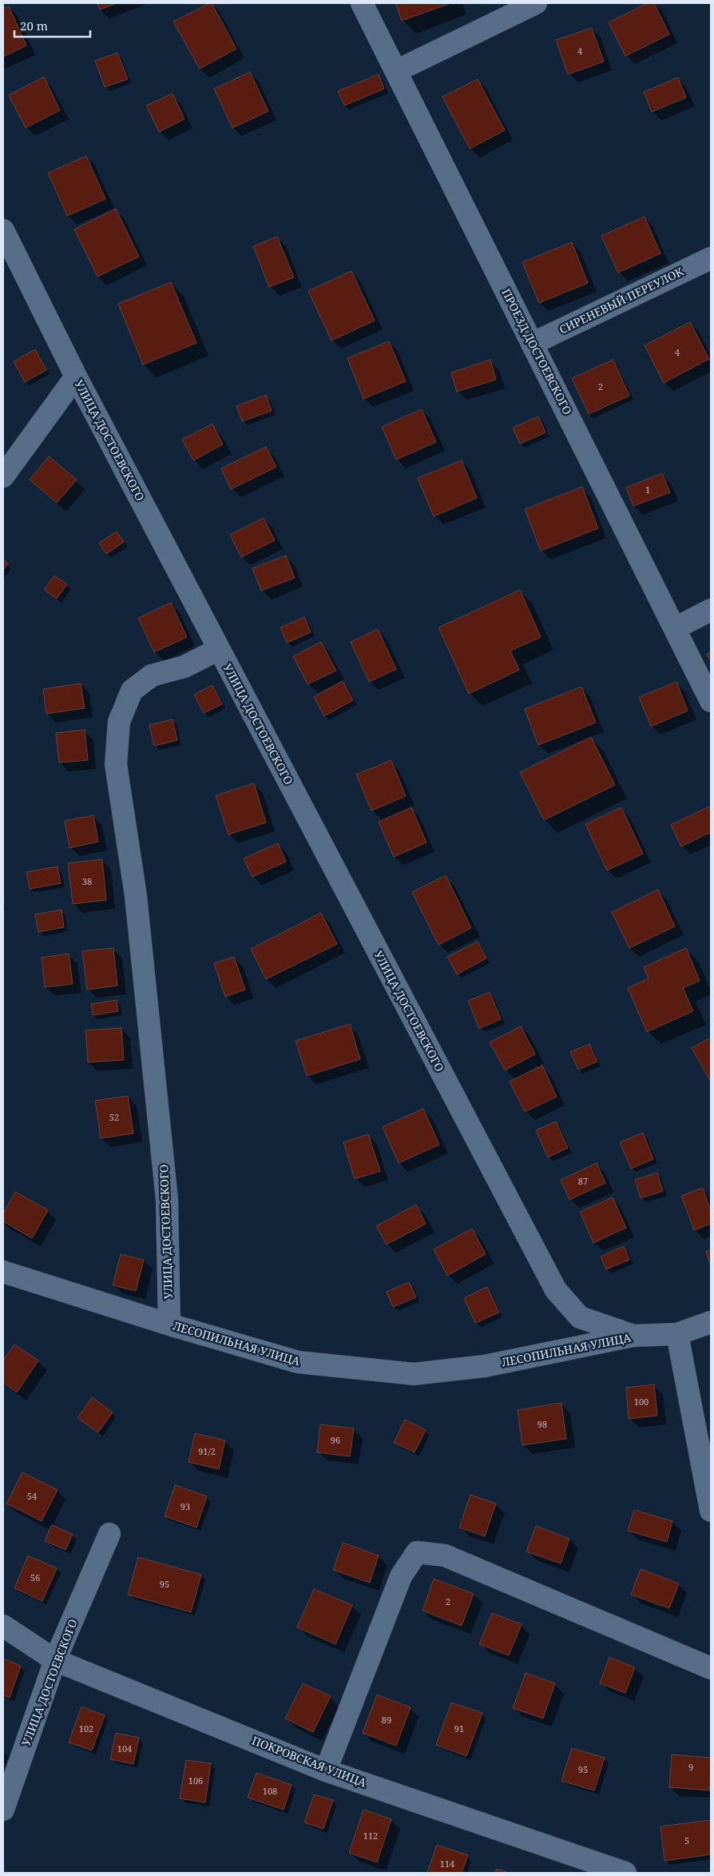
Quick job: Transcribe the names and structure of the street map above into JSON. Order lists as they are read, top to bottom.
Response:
{
  "streets": {
    "street": [
      "СИРЕНЕВЫЙ ПЕРЕУЛОК",
      "ПРОЕЗД ДОСТОЕВСКОГО",
      "УЛИЦА ДОСТОЕВСКОГО",
      "ЛЕСОПИЛЬНАЯ УЛИЦА",
      "ПОКРОВСКАЯ УЛИЦА"
    ]
  },
  "crossings": [
    ["СИРЕНЕВЫЙ ПЕРЕУЛОК", "ПРОЕЗД ДОСТОЕВСКОГО"],
    ["УЛИЦА ДОСТОЕВСКОГО", "ЛЕСОПИЛЬНАЯ УЛИЦА"],
    ["УЛИЦА ДОСТОЕВСКОГО", "ПОКРОВСКАЯ УЛИЦА"]
  ],
  "house_numbers": [
    "4",
    "4",
    "2",
    "1",
    "38",
    "52",
    "87",
    "100",
    "98",
    "96",
    "91/2",
    "54",
    "93",
    "56",
    "95",
    "2",
    "89",
    "102",
    "91",
    "104",
    "9",
    "95",
    "106",
    "108",
    "112",
    "5",
    "114"
  ],
  "scale_bar": "20 m"
}
